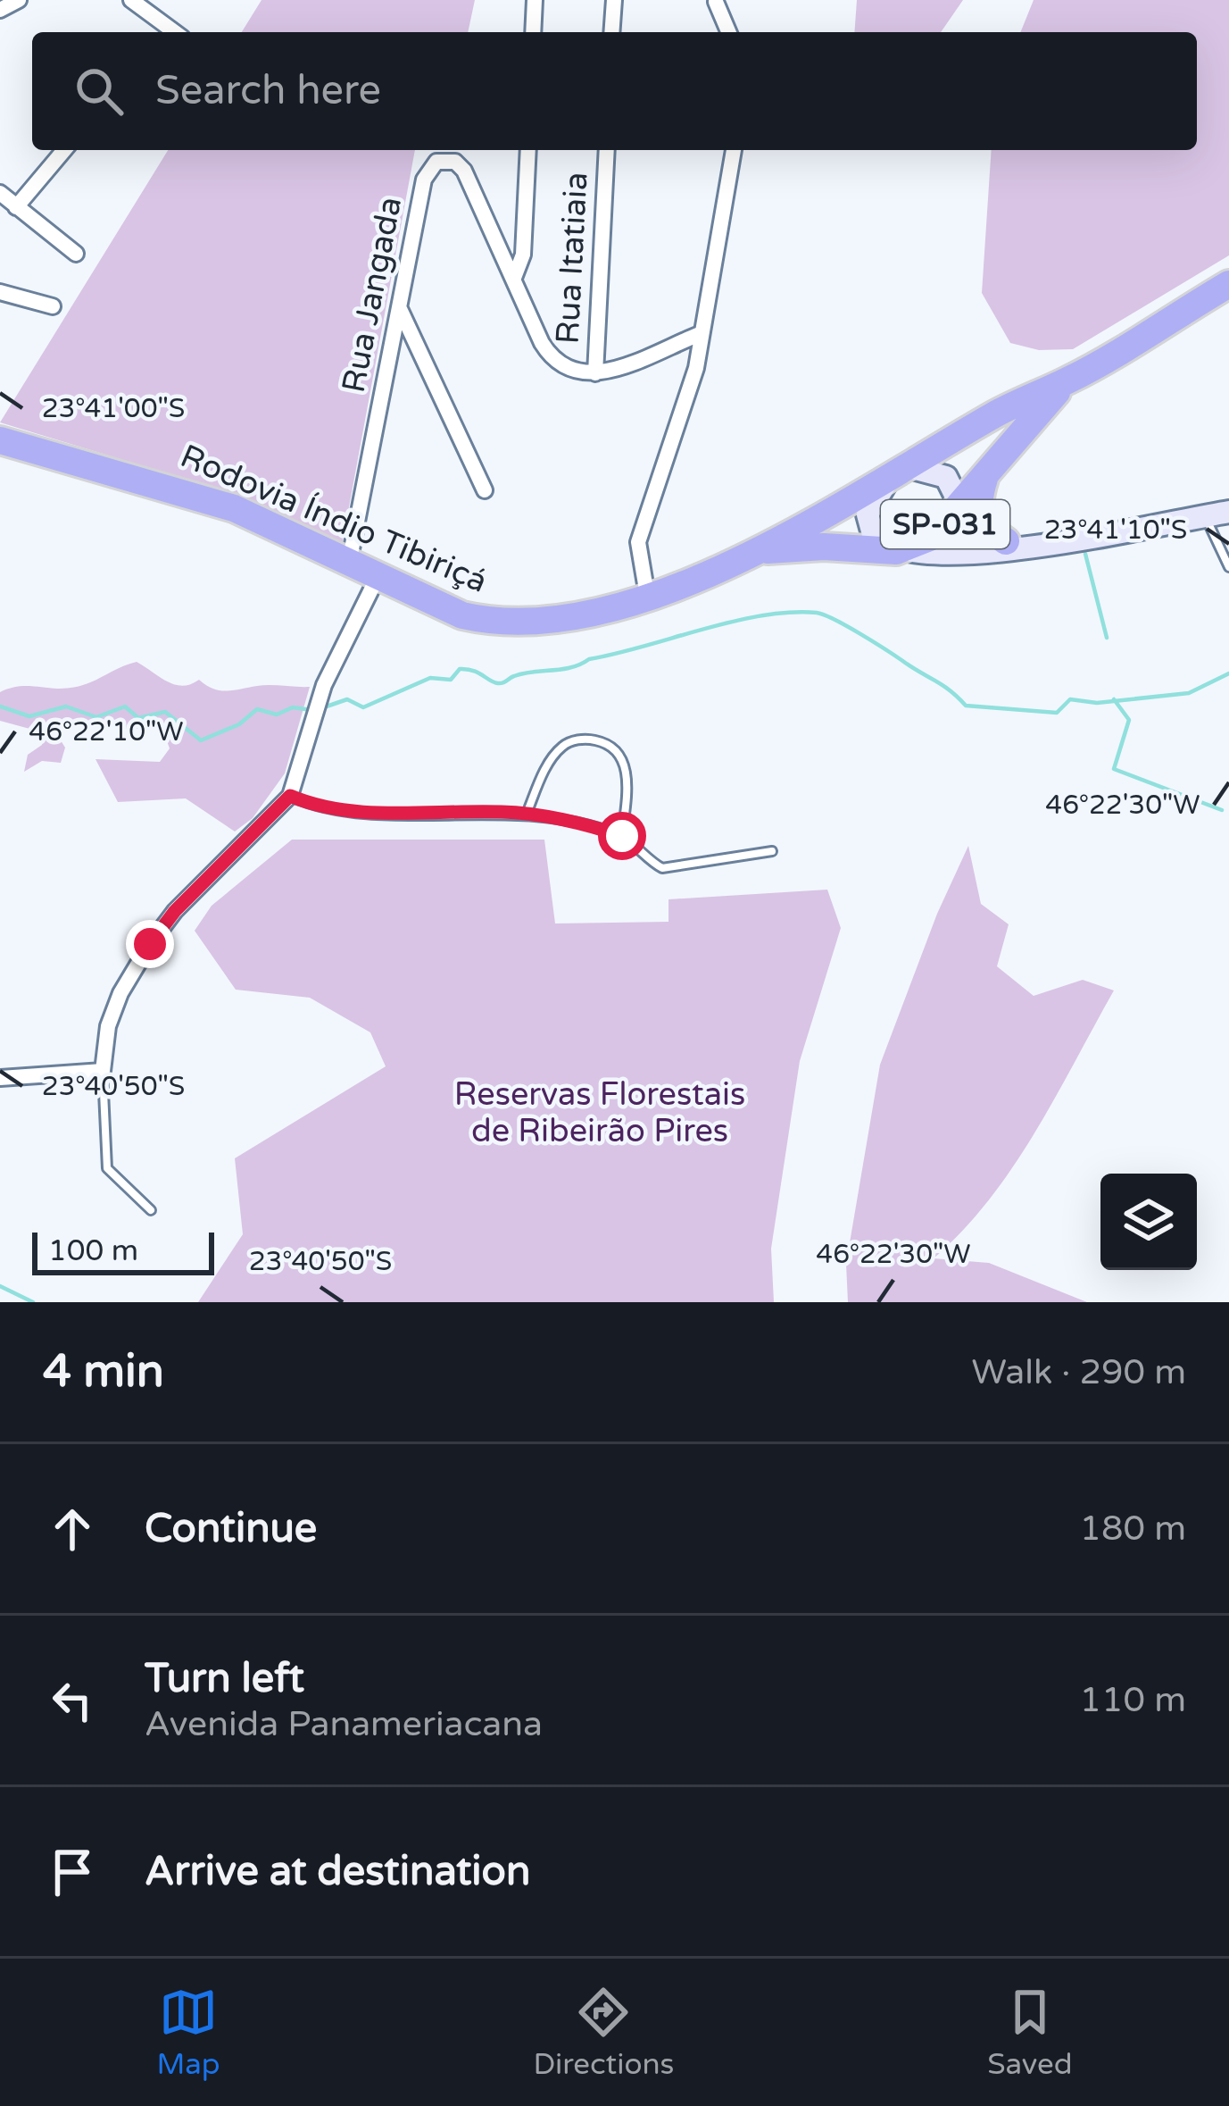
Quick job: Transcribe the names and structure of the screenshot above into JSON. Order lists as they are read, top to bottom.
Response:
{
  "streets": {
    "highway": ["Rodovia Índio Tibiriçá", "SP-031"],
    "street": ["Rua Itatiaia", "Rua Jangada"]
  },
  "crossings": [
    ["Rua Itatiaia", "Rua Jangada"],
    ["Rua Jangada", "Rodovia Índio Tibiriçá"]
  ],
  "parks": ["Reservas Florestais de Ribeirão Pires"],
  "scale_bar": "100 m",
  "page": {
    "search": "Search here",
    "scale": "100 m",
    "heading": ["4 min", "Walk · 290 m"],
    "list": [
      ["Continue", "180 m"],
      ["Turn left", "Avenida Panameriacana", "110 m"],
      "Arrive at destination"
    ],
    "nav": ["Map", "Directions", "Saved"]
  },
  "coordinates": [
    "23°41'00\"S",
    "23°41'10\"S",
    "46°22'10\"W",
    "46°22'30\"W",
    "23°40'50\"S"
  ]
}
